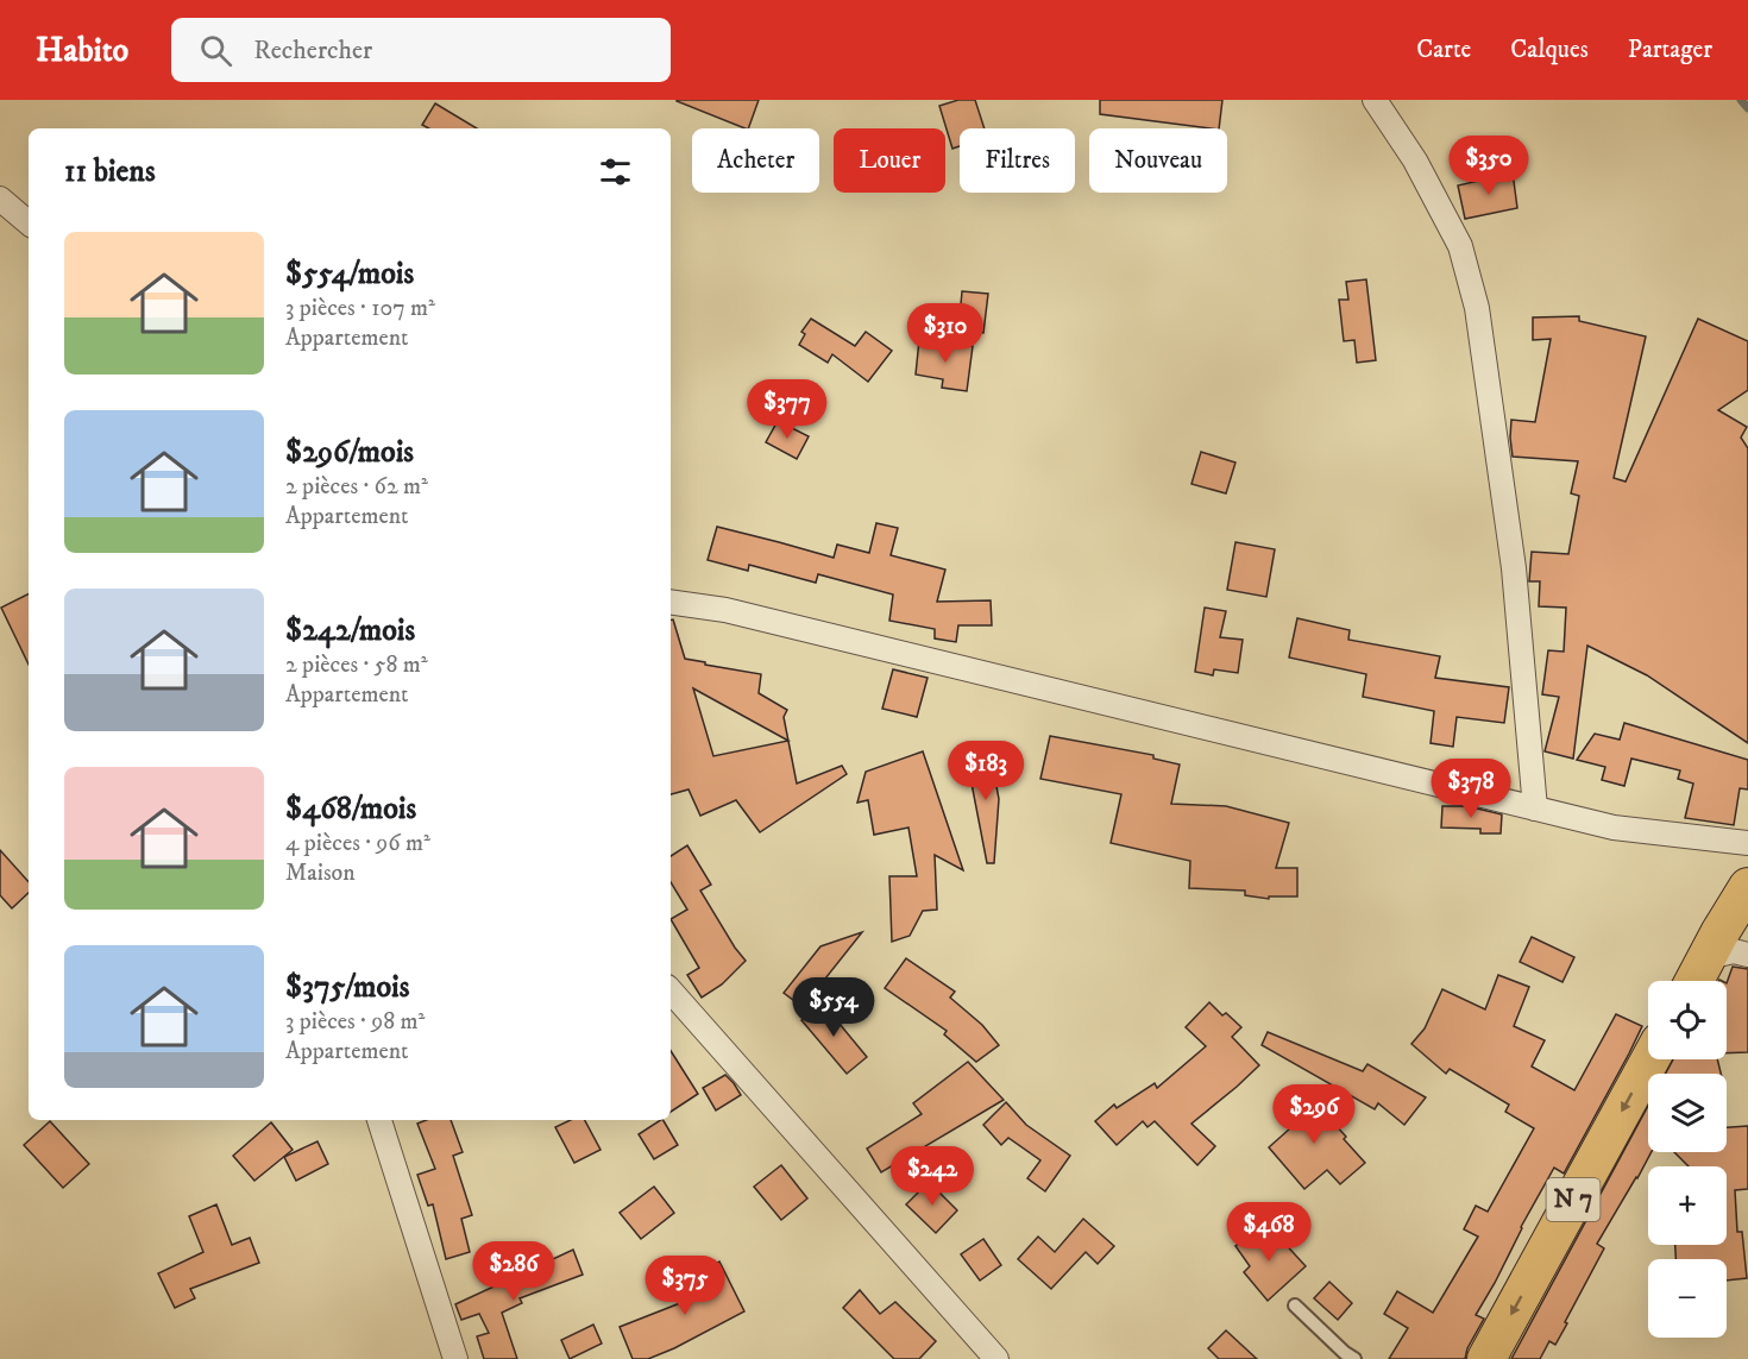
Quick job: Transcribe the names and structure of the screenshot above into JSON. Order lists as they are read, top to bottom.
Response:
{
  "streets": {
    "main road": ["N 7"]
  },
  "page": {
    "header": "Habito",
    "search": "Rechercher",
    "nav": ["Carte", "Calques", "Partager"],
    "chip": [
      "Acheter",
      "Louer",
      "Filtres",
      "Nouveau"
    ],
    "heading": "11 biens",
    "price": [
      "$350",
      "$310",
      "$377",
      "$183",
      "$378",
      "$554",
      "$296",
      "$242",
      "$468",
      "$286",
      "$375"
    ],
    "list": [
      {
        "name": "$554/mois",
        "note": "3 pièces · 107 m² · Appartement"
      },
      {
        "name": "$296/mois",
        "note": "2 pièces · 62 m² · Appartement"
      },
      {
        "name": "$242/mois",
        "note": "2 pièces · 58 m² · Appartement"
      },
      {
        "name": "$468/mois",
        "note": "4 pièces · 96 m² · Maison"
      },
      {
        "name": "$375/mois",
        "note": "3 pièces · 98 m² · Appartement"
      }
    ],
    "map_buttons": ["+", "−"]
  }
}
